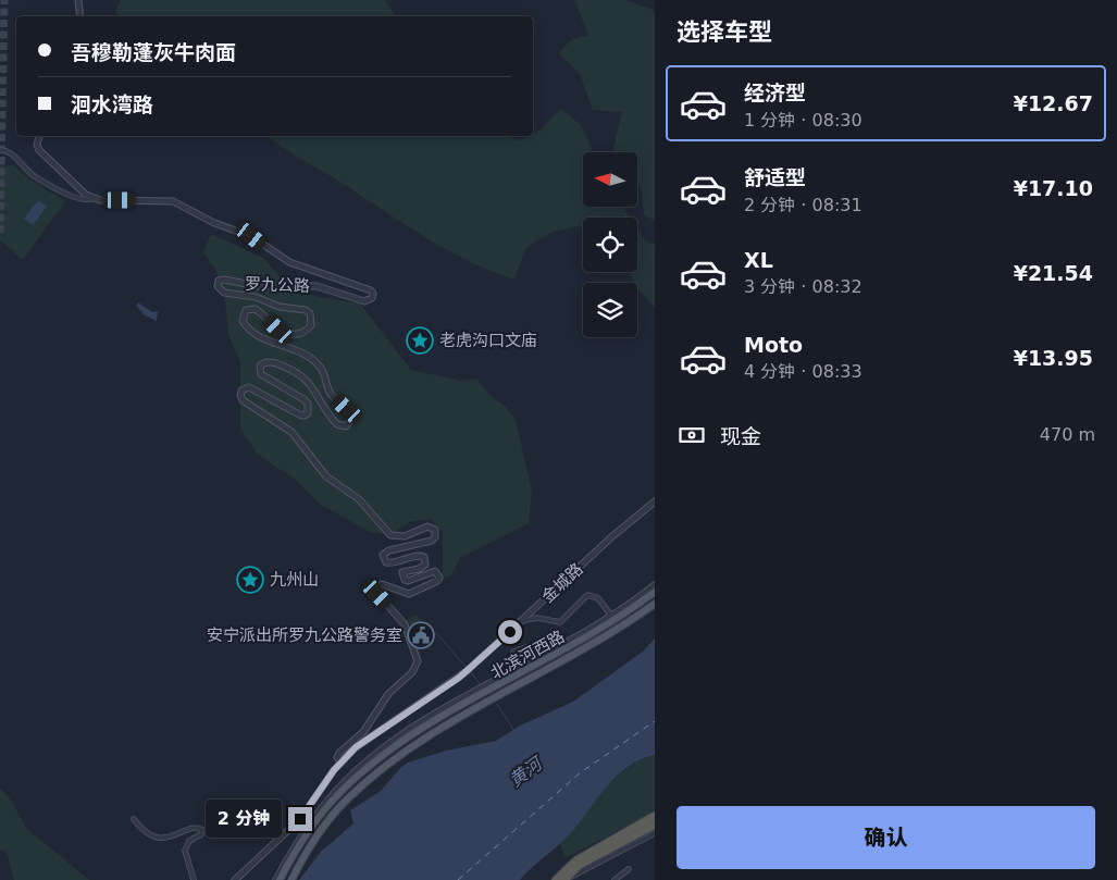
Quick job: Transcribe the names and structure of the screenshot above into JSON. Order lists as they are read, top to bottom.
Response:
{
  "streets": {
    "main road": ["北滨河西路"],
    "street": ["罗九公路", "金城路"]
  },
  "crossings": [
    ["罗九公路", "金城路"]
  ],
  "water": ["黄河"],
  "places": {
    "place": ["老虎沟口文庙", "九州山"],
    "public building": ["安宁派出所罗九公路警务室"]
  },
  "north": "left",
  "page": {
    "heading": "选择车型",
    "banner": ["吾穆勒蓬灰牛肉面", "洄水湾路"],
    "list": [
      {
        "name": "经济型",
        "note": "1 分钟 · 08:30",
        "value": "¥12.67"
      },
      {
        "name": "舒适型",
        "note": "2 分钟 · 08:31",
        "value": "¥17.10"
      },
      {
        "name": "XL",
        "note": "3 分钟 · 08:32",
        "value": "¥21.54"
      },
      {
        "name": "Moto",
        "note": "4 分钟 · 08:33",
        "value": "¥13.95"
      }
    ],
    "pay": ["现金", "470 m"],
    "buttons": "确认",
    "bubble": "2 分钟"
  }
}
